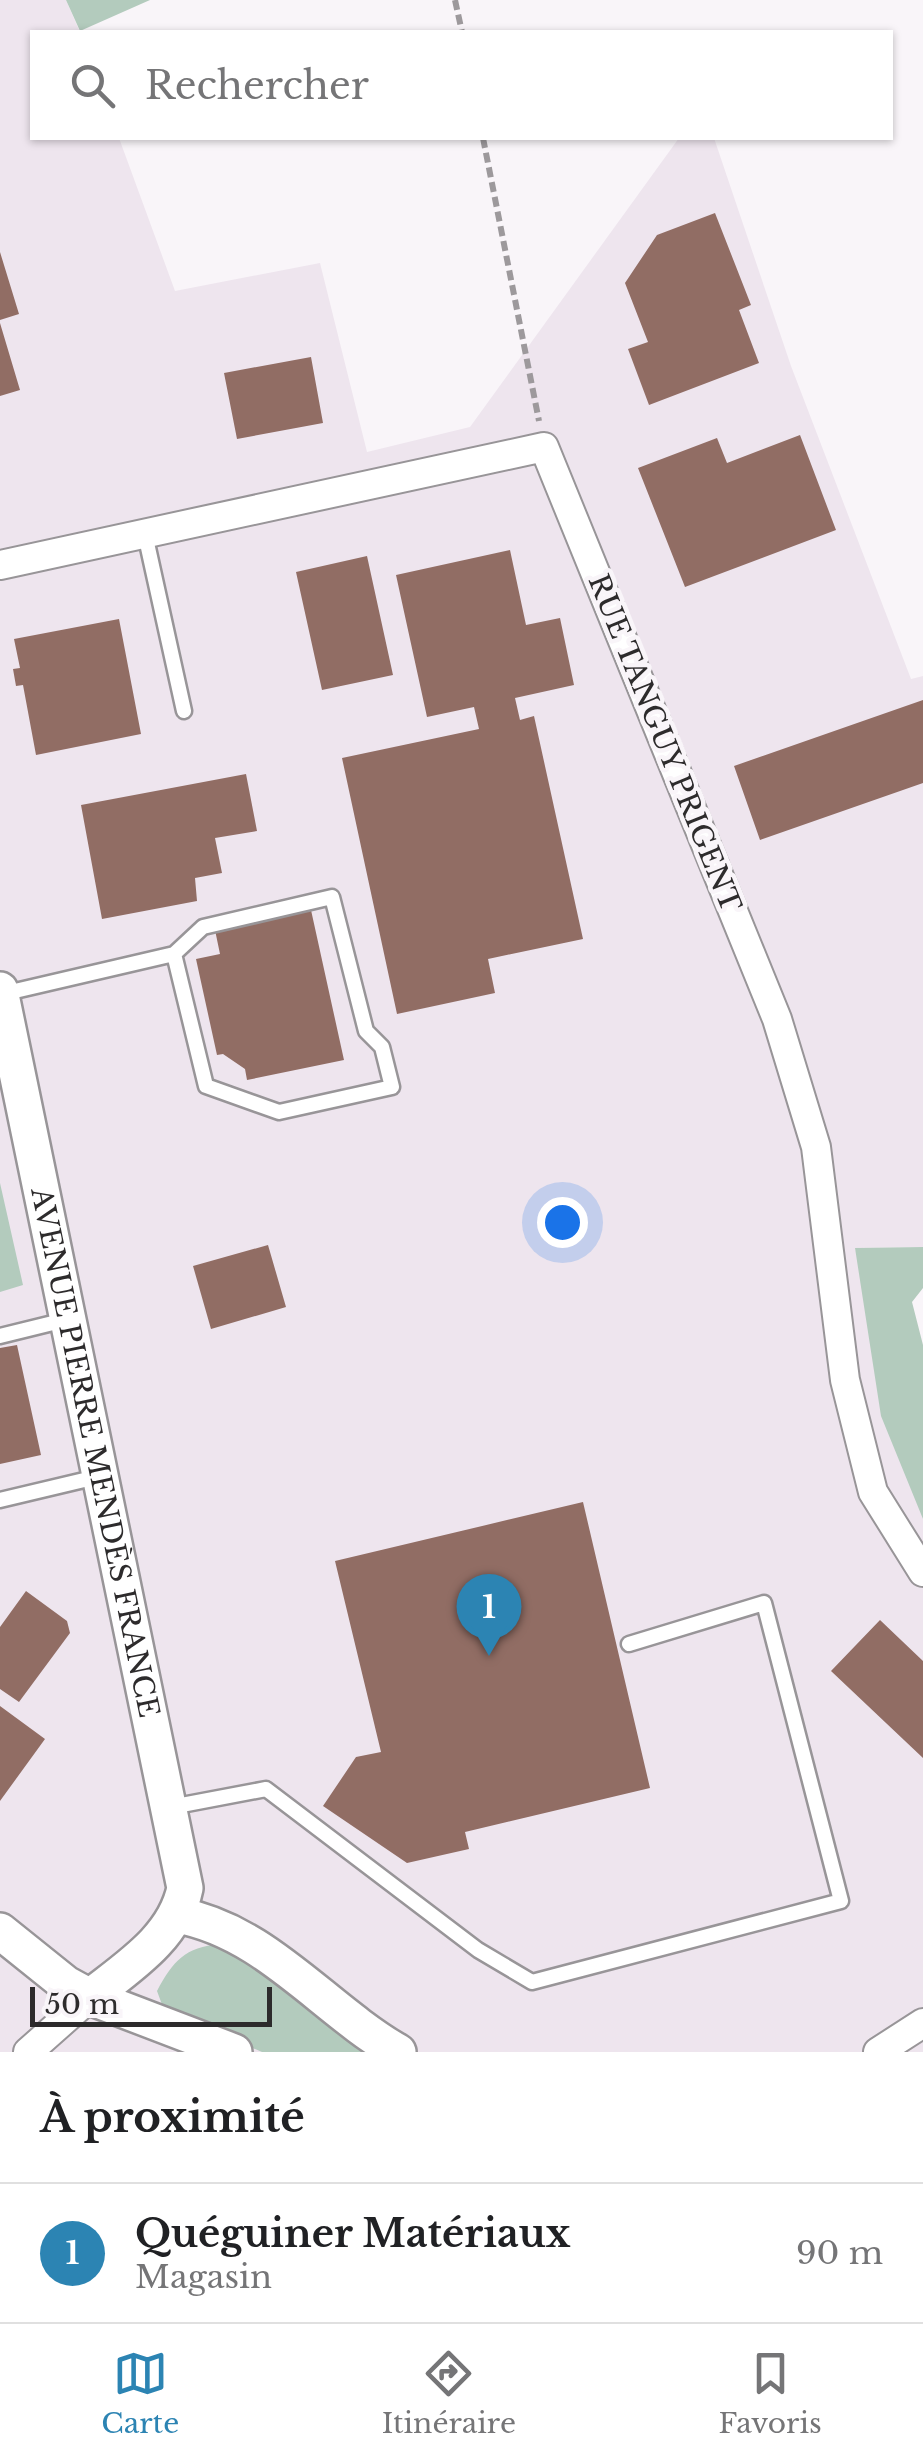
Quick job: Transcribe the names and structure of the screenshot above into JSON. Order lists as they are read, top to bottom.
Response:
{
  "streets": {
    "street": ["RUE TANGUY PRIGENT", "AVENUE PIERRE MENDÈS FRANCE"]
  },
  "scale_bar": "50 m",
  "page": {
    "search": "Rechercher",
    "pins": "1",
    "scale": "50 m",
    "heading": "À proximité",
    "list": [
      {
        "mark": "1",
        "name": "Quéguiner Matériaux",
        "note": "Magasin",
        "value": "90 m"
      }
    ],
    "nav": ["Carte", "Itinéraire", "Favoris"]
  }
}
